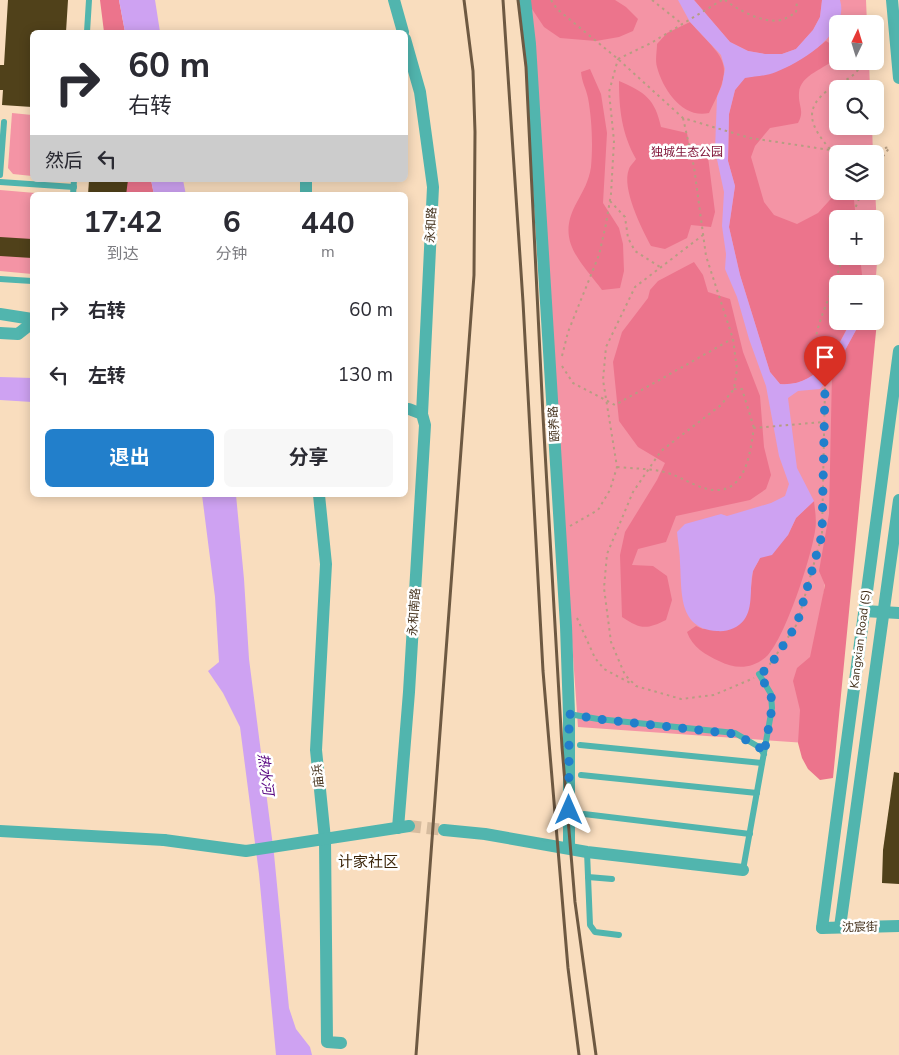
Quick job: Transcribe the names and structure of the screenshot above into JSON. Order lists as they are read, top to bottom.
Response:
{
  "streets": {
    "street": [
      "永和路",
      "颐养路",
      "永和南路",
      "Kangxian Road (S)",
      "庙浜",
      "沈宸街"
    ]
  },
  "crossings": [
    ["永和路", "永和南路"],
    ["永和南路", "庙浜"],
    ["Kangxian Road (S)", "沈宸街"]
  ],
  "districts": ["计家社区"],
  "water": ["热水河"],
  "parks": ["独城生态公园"],
  "north": "top",
  "page": {
    "map_buttons": ["+", "−"],
    "turn": ["60 m", "右转"],
    "then": "然后",
    "eta": [
      "17:42",
      "到达",
      "6",
      "分钟",
      "440",
      "m"
    ],
    "list": [
      {
        "name": "右转",
        "value": "60 m"
      },
      {
        "name": "左转",
        "value": "130 m"
      }
    ],
    "buttons": ["退出", "分享"]
  }
}
